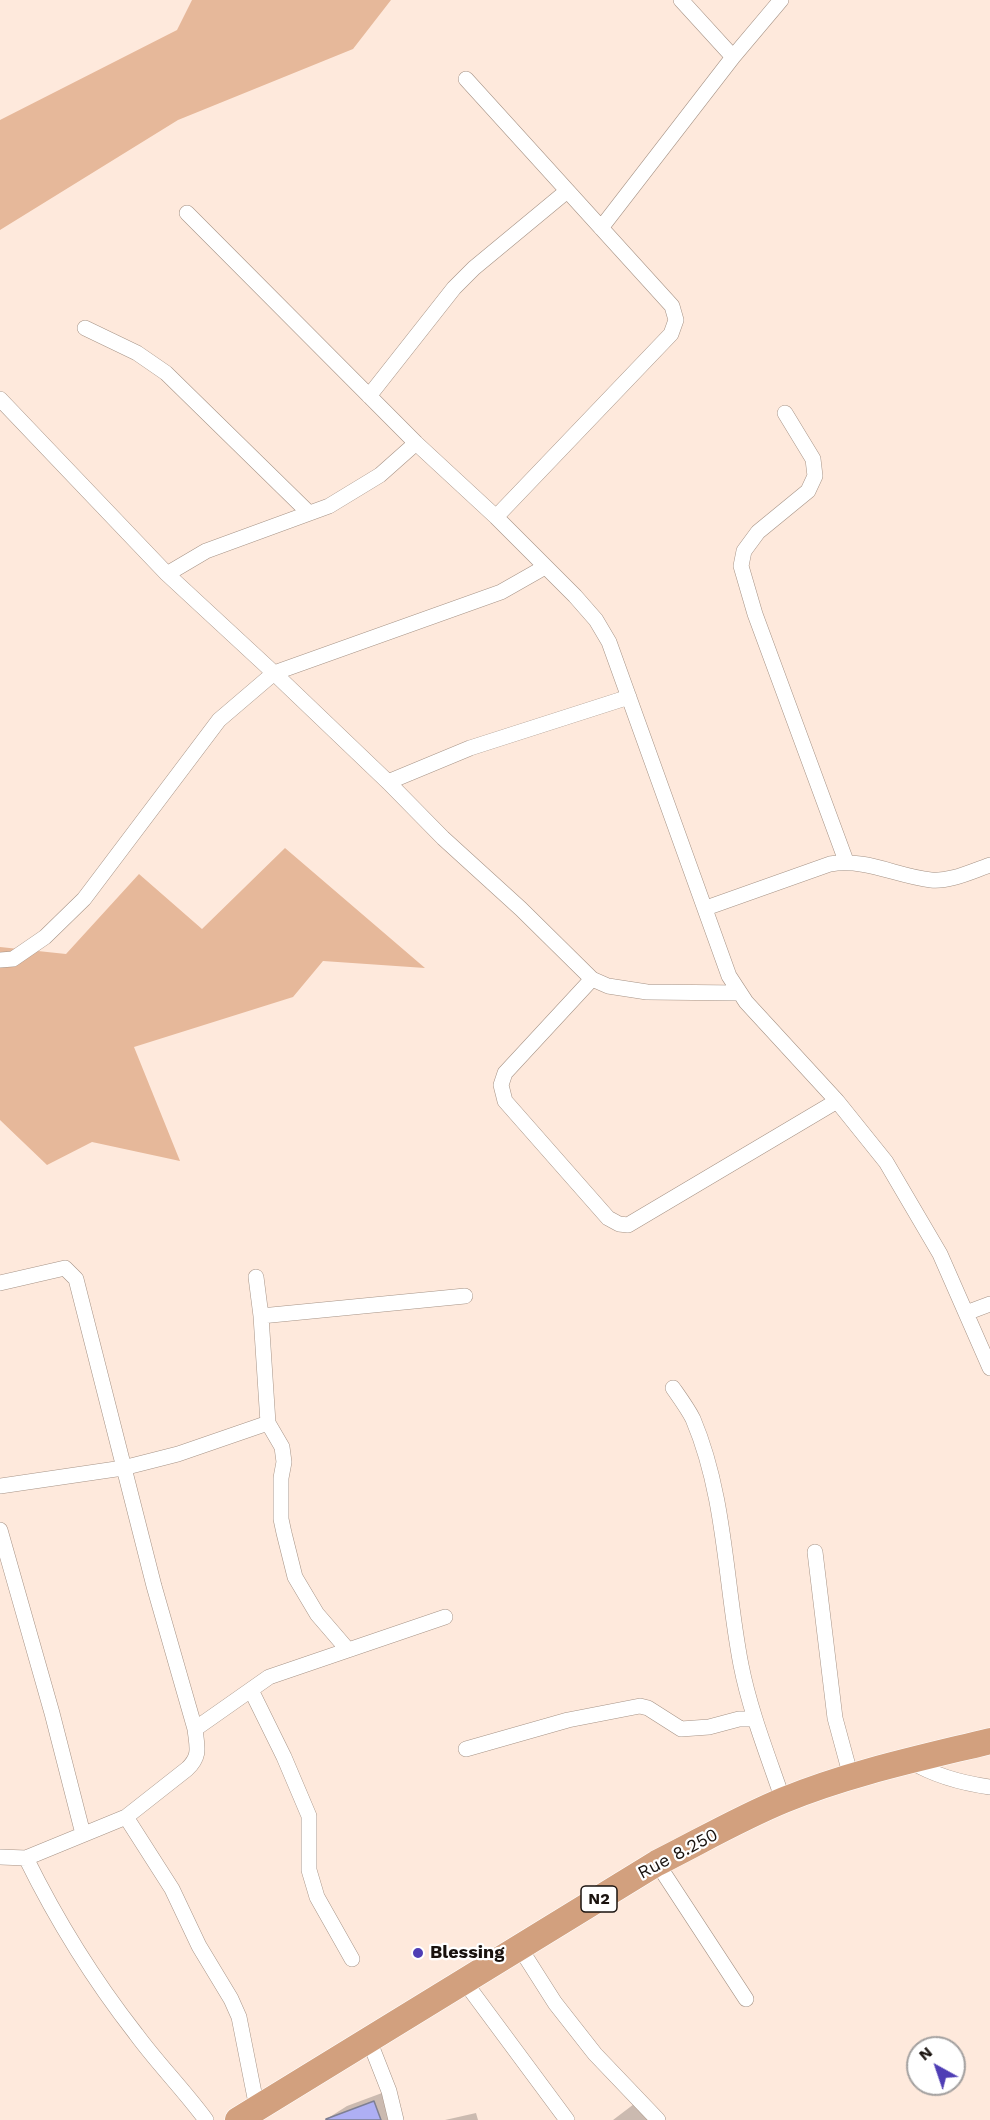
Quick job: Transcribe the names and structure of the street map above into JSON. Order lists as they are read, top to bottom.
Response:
{
  "streets": {
    "highway": ["Rue 8.250", "N2"]
  },
  "places": ["Blessing"],
  "north": "top left"
}
